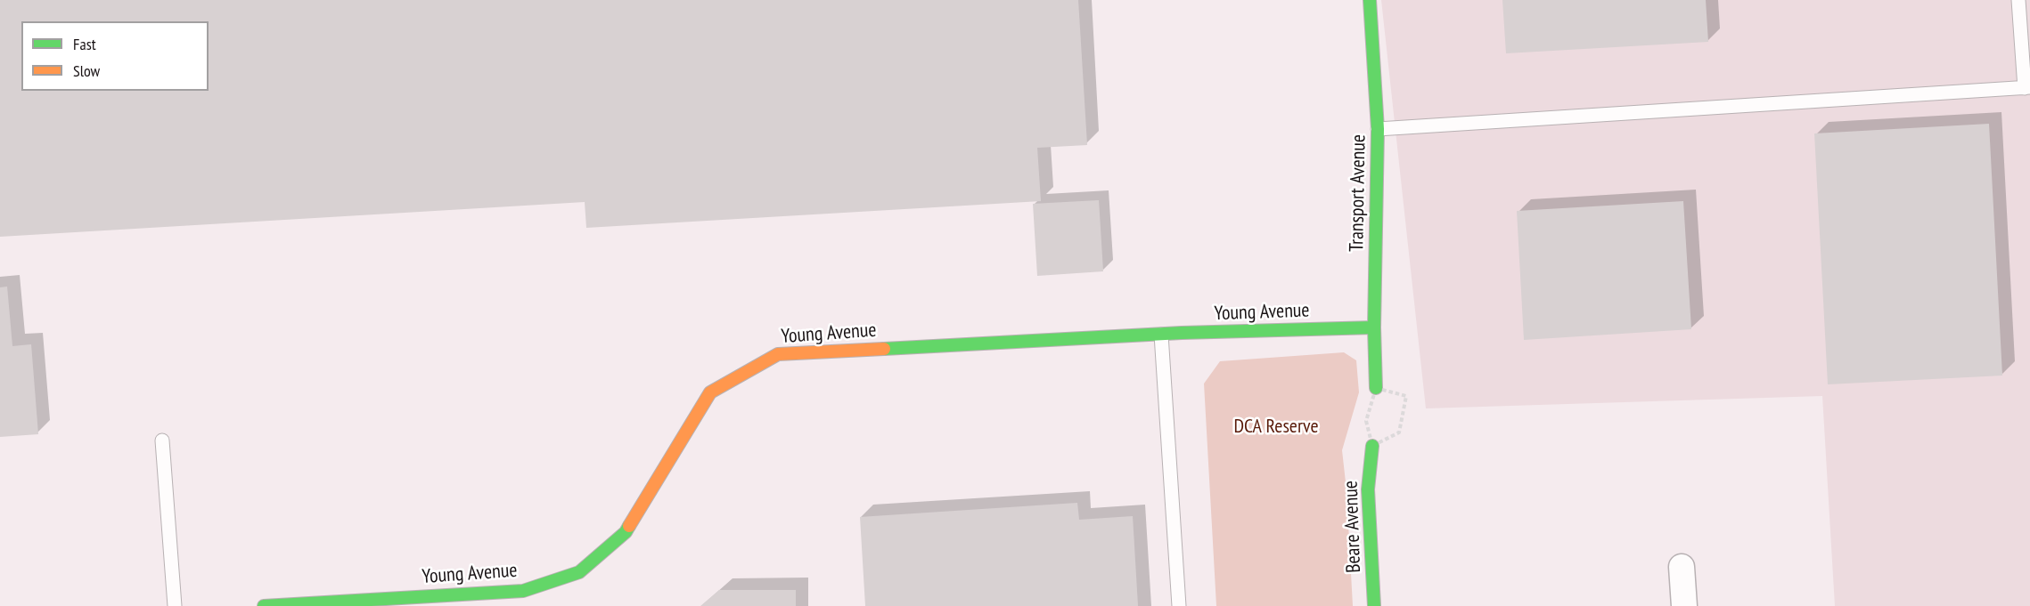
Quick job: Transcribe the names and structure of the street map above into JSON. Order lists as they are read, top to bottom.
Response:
{
  "streets": {
    "street": ["Transport Avenue", "Young Avenue", "Beare Avenue"]
  },
  "crossings": [
    ["Transport Avenue", "Young Avenue"]
  ],
  "parks": ["DCA Reserve"],
  "legend": ["Fast", "Slow"]
}
